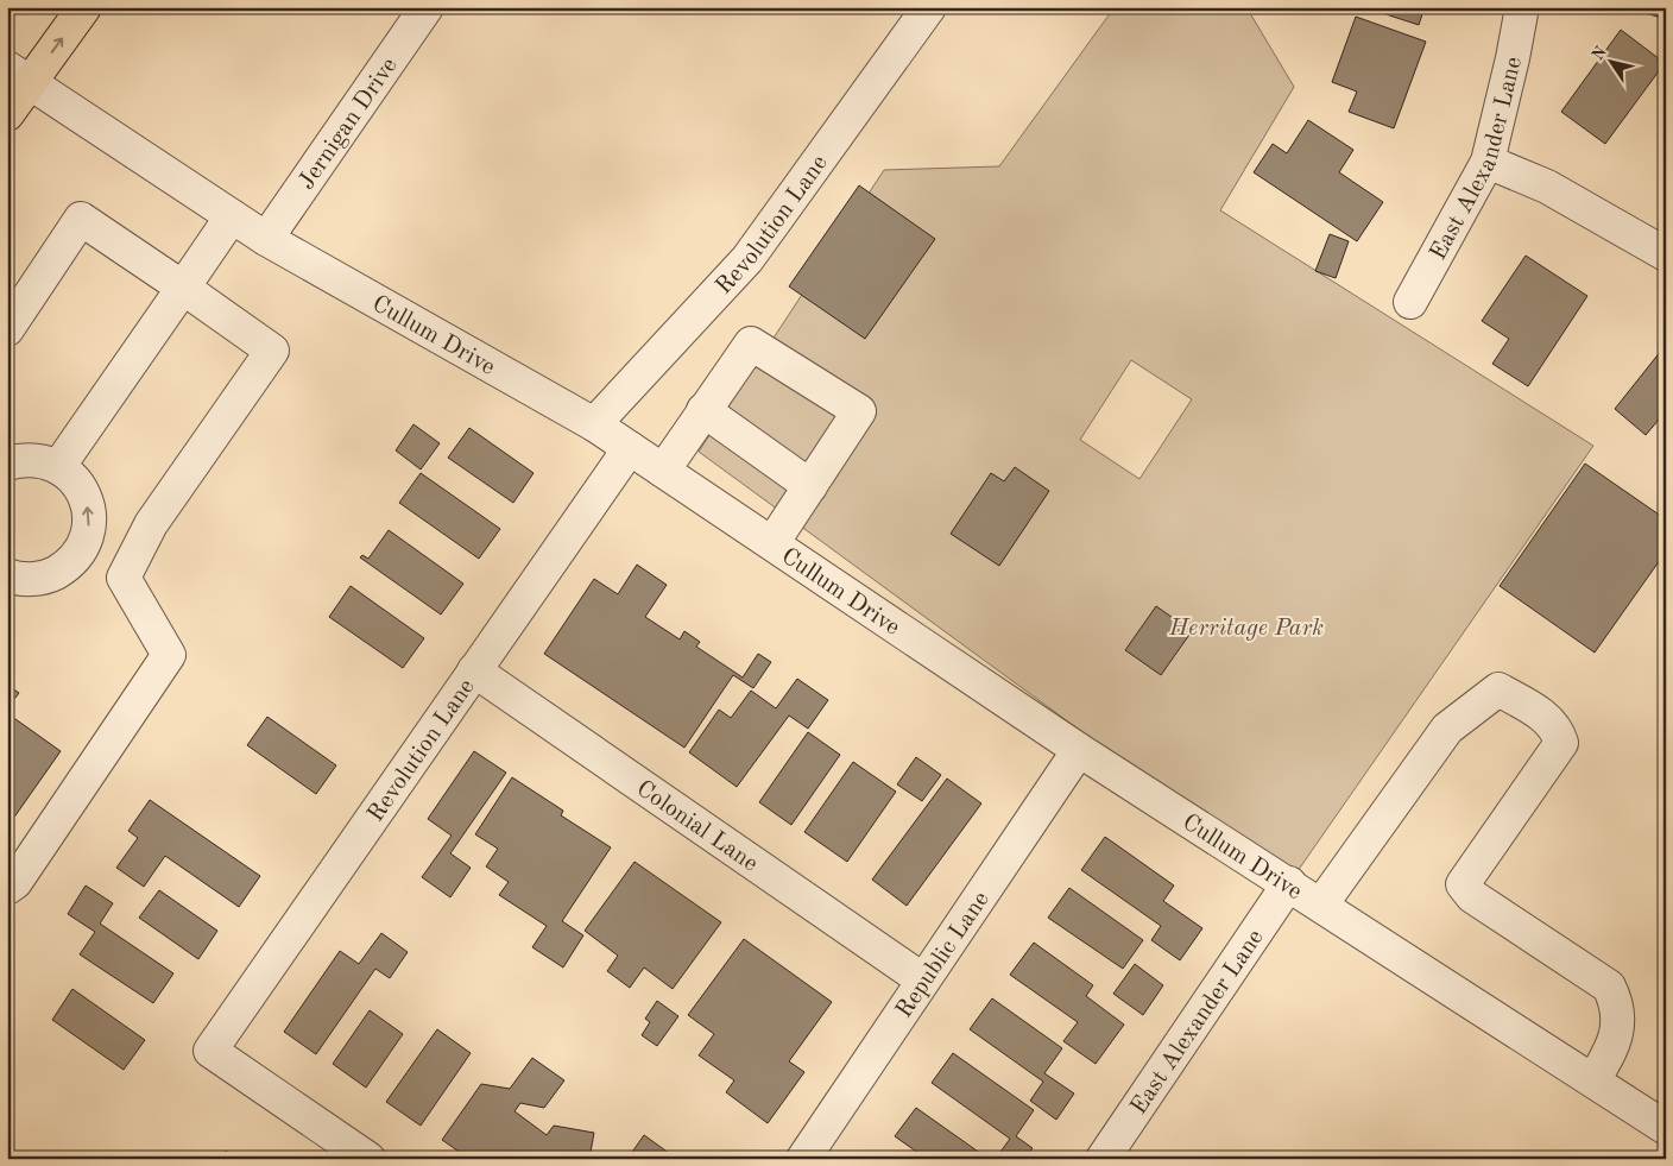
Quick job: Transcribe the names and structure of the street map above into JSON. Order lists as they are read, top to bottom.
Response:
{
  "streets": {
    "street": [
      "Jernigan Drive",
      "East Alexander Lane",
      "Revolution Lane",
      "Cullum Drive",
      "Colonial Lane",
      "Republic Lane"
    ]
  },
  "crossings": [
    ["Jernigan Drive", "Cullum Drive"],
    ["East Alexander Lane", "Cullum Drive"],
    ["Revolution Lane", "Cullum Drive"],
    ["Revolution Lane", "Colonial Lane"],
    ["Cullum Drive", "Republic Lane"],
    ["Colonial Lane", "Republic Lane"]
  ],
  "parks": ["Herritage Park"],
  "north": "top left"
}
